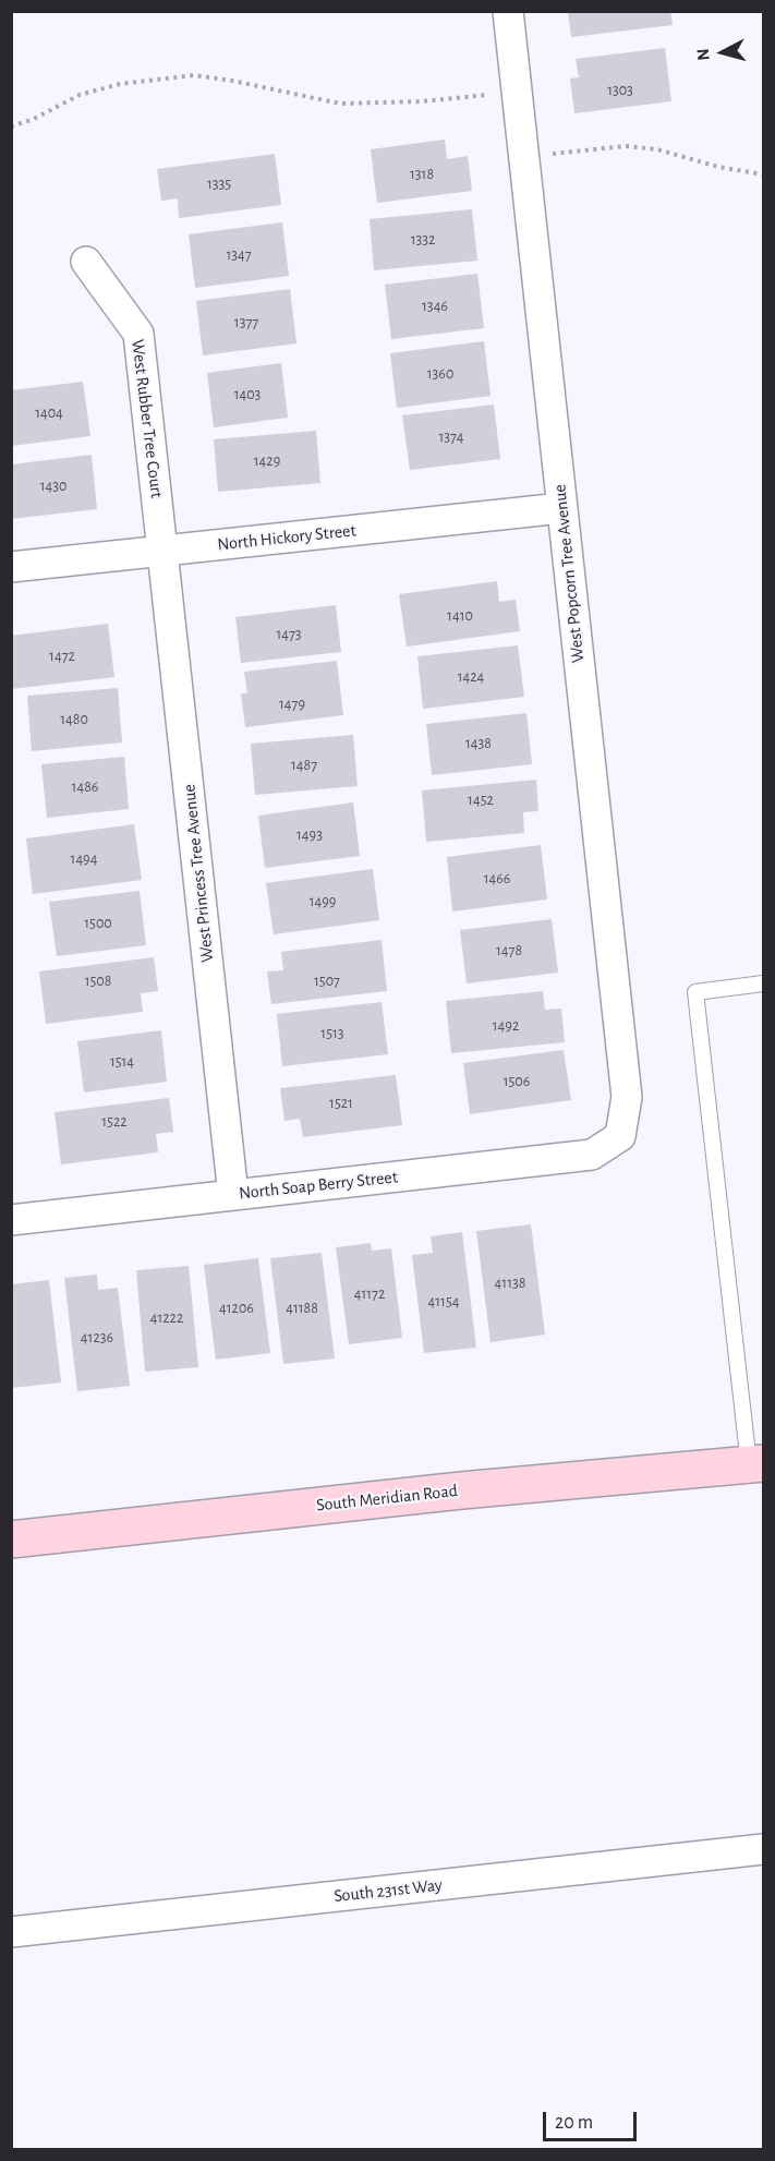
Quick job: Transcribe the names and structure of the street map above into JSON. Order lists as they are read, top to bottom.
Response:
{
  "streets": {
    "street": [
      "West Rubber Tree Court",
      "North Hickory Street",
      "West Popcorn Tree Avenue",
      "West Princess Tree Avenue",
      "North Soap Berry Street",
      "South Meridian Road",
      "South 231st Way"
    ]
  },
  "crossings": [
    ["West Rubber Tree Court", "North Hickory Street"],
    ["West Rubber Tree Court", "West Princess Tree Avenue"],
    ["North Hickory Street", "West Popcorn Tree Avenue"],
    ["North Hickory Street", "West Princess Tree Avenue"],
    ["West Popcorn Tree Avenue", "North Soap Berry Street"],
    ["West Princess Tree Avenue", "North Soap Berry Street"]
  ],
  "house_numbers": [
    "1303",
    "1318",
    "1335",
    "1332",
    "1347",
    "1346",
    "1377",
    "1360",
    "1403",
    "1404",
    "1374",
    "1429",
    "1430",
    "1410",
    "1473",
    "1472",
    "1424",
    "1479",
    "1480",
    "1438",
    "1487",
    "1486",
    "1452",
    "1493",
    "1494",
    "1466",
    "1499",
    "1500",
    "1478",
    "1508",
    "1507",
    "1492",
    "1513",
    "1514",
    "1506",
    "1521",
    "1522",
    "41138",
    "41172",
    "41154",
    "41206",
    "41188",
    "41222",
    "41236"
  ],
  "scale_bar": "20 m",
  "north": "left"
}
